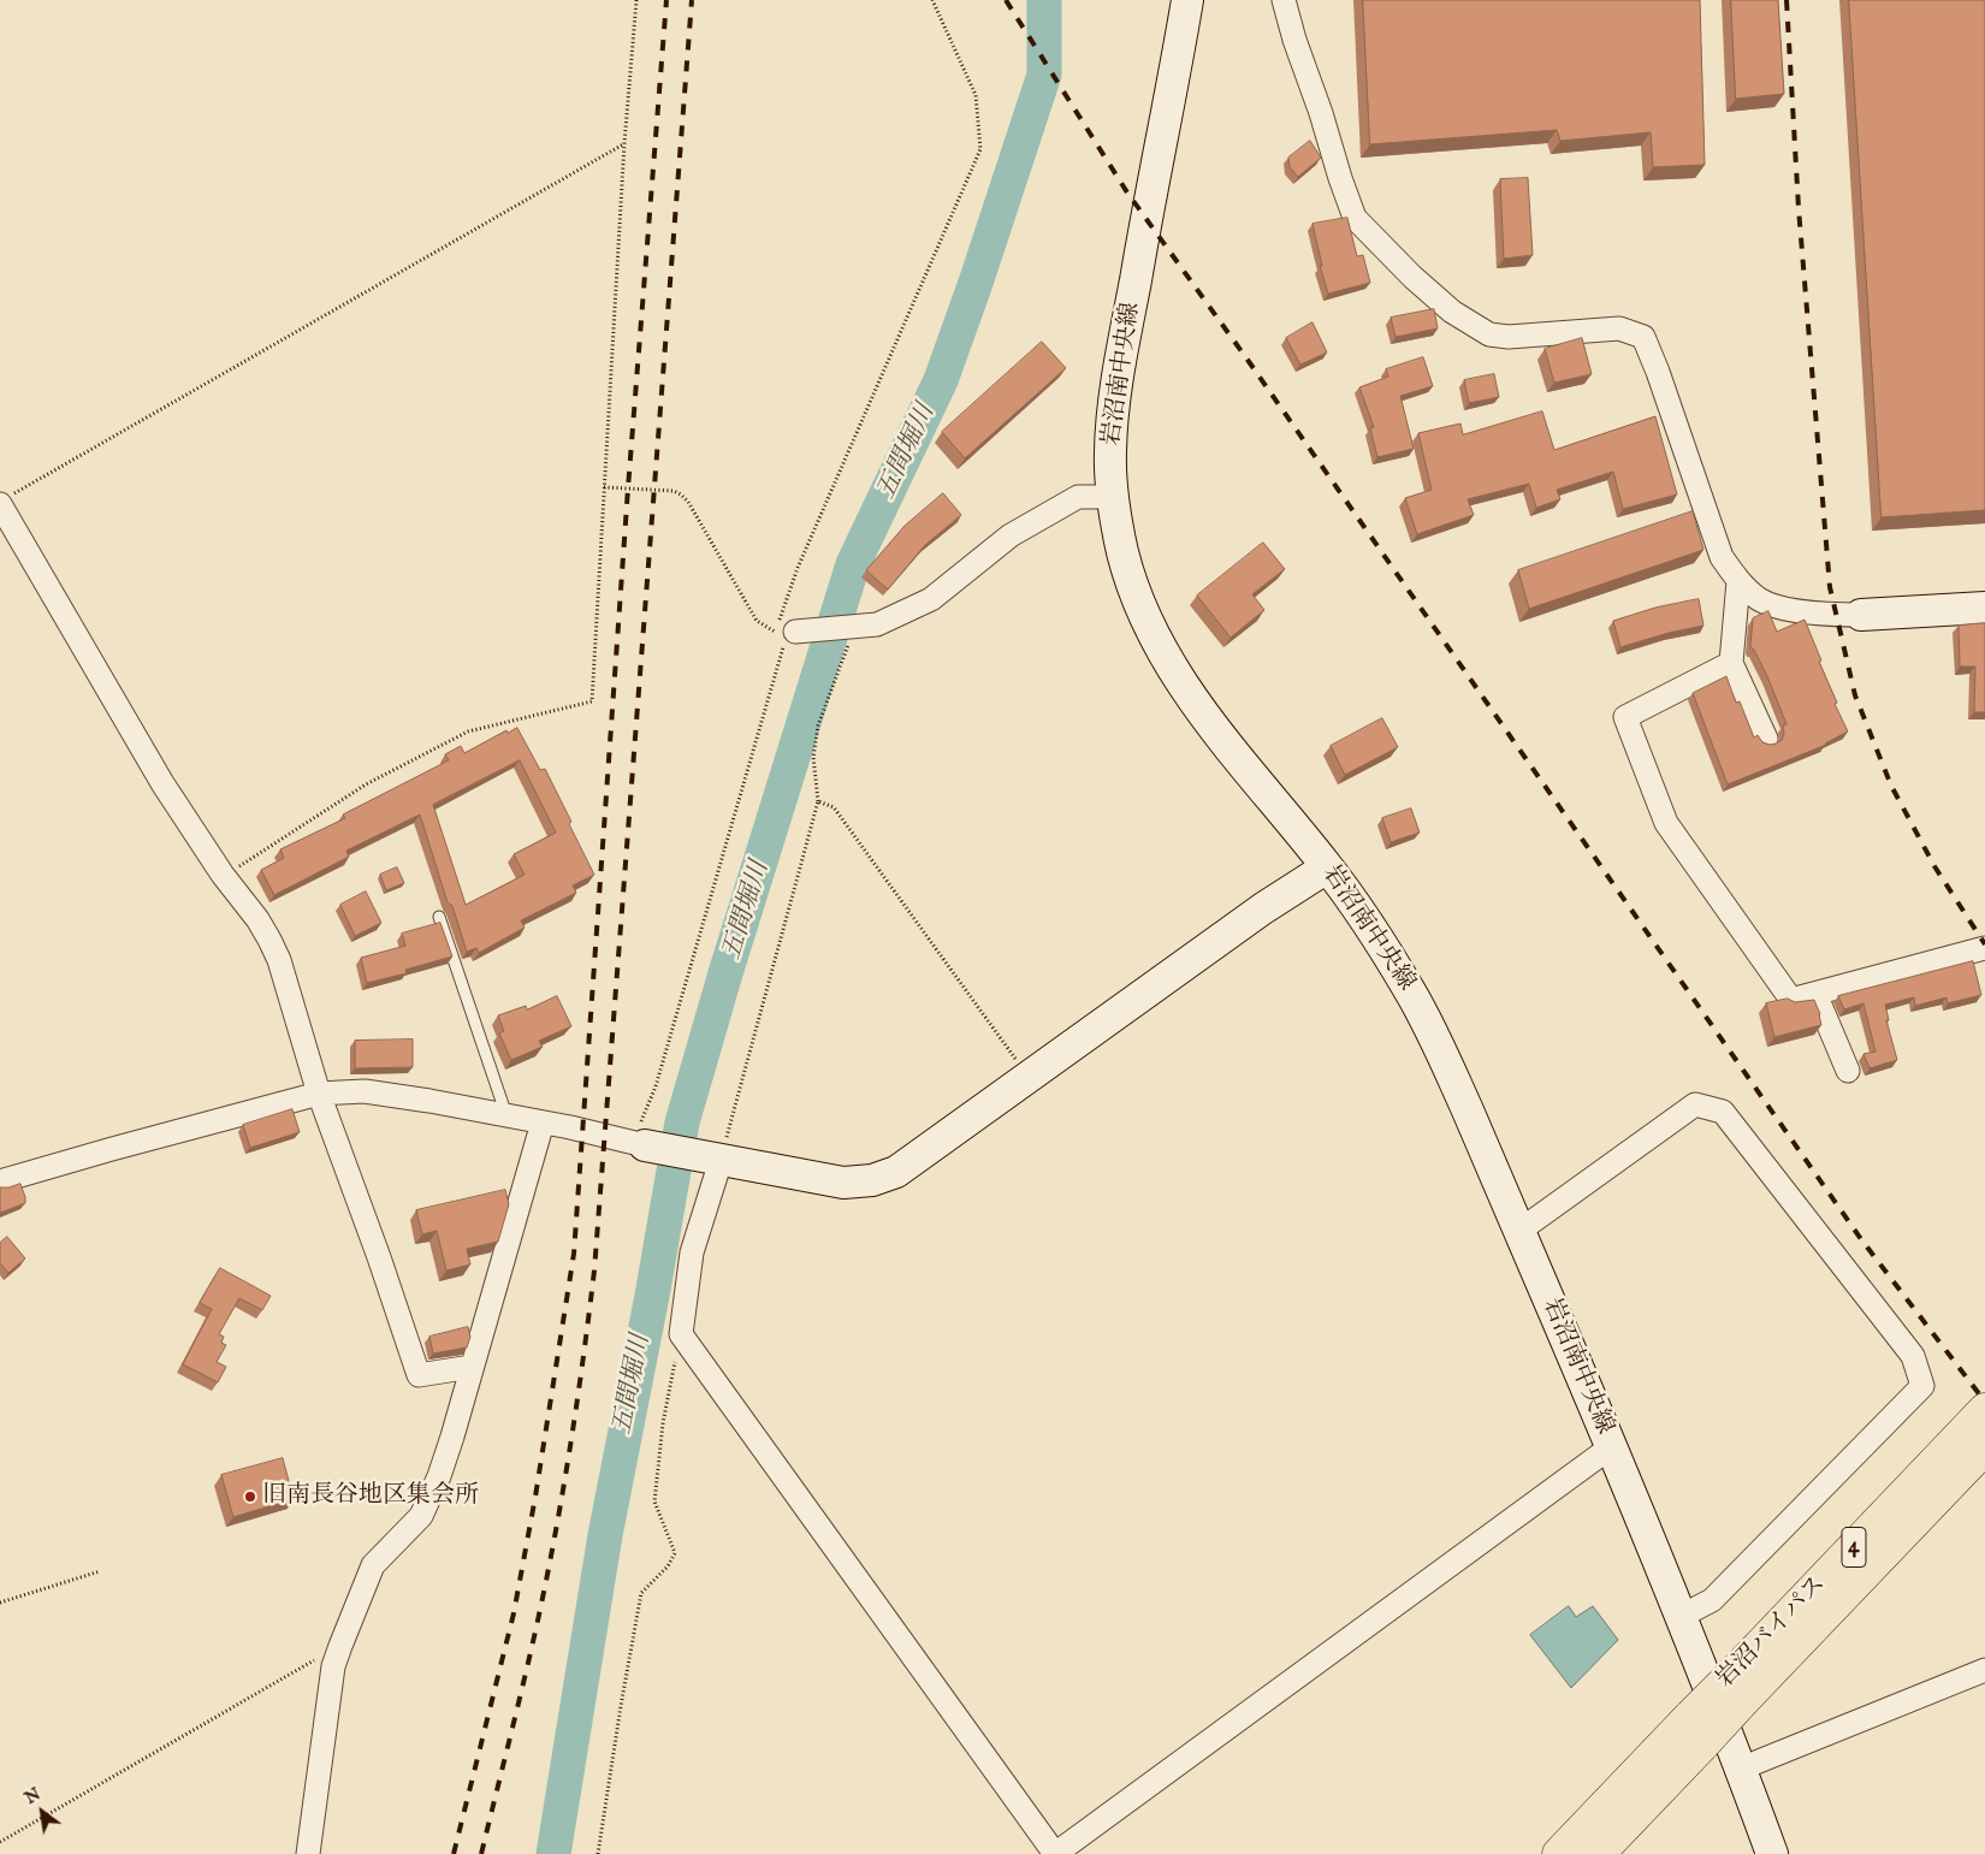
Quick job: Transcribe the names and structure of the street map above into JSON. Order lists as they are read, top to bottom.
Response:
{
  "streets": {
    "highway": ["4", "岩沼バイパス"],
    "street": ["岩沼南中央線"]
  },
  "water": ["五間堀川"],
  "places": ["旧南長谷地区集会所"],
  "north": "top left"
}
